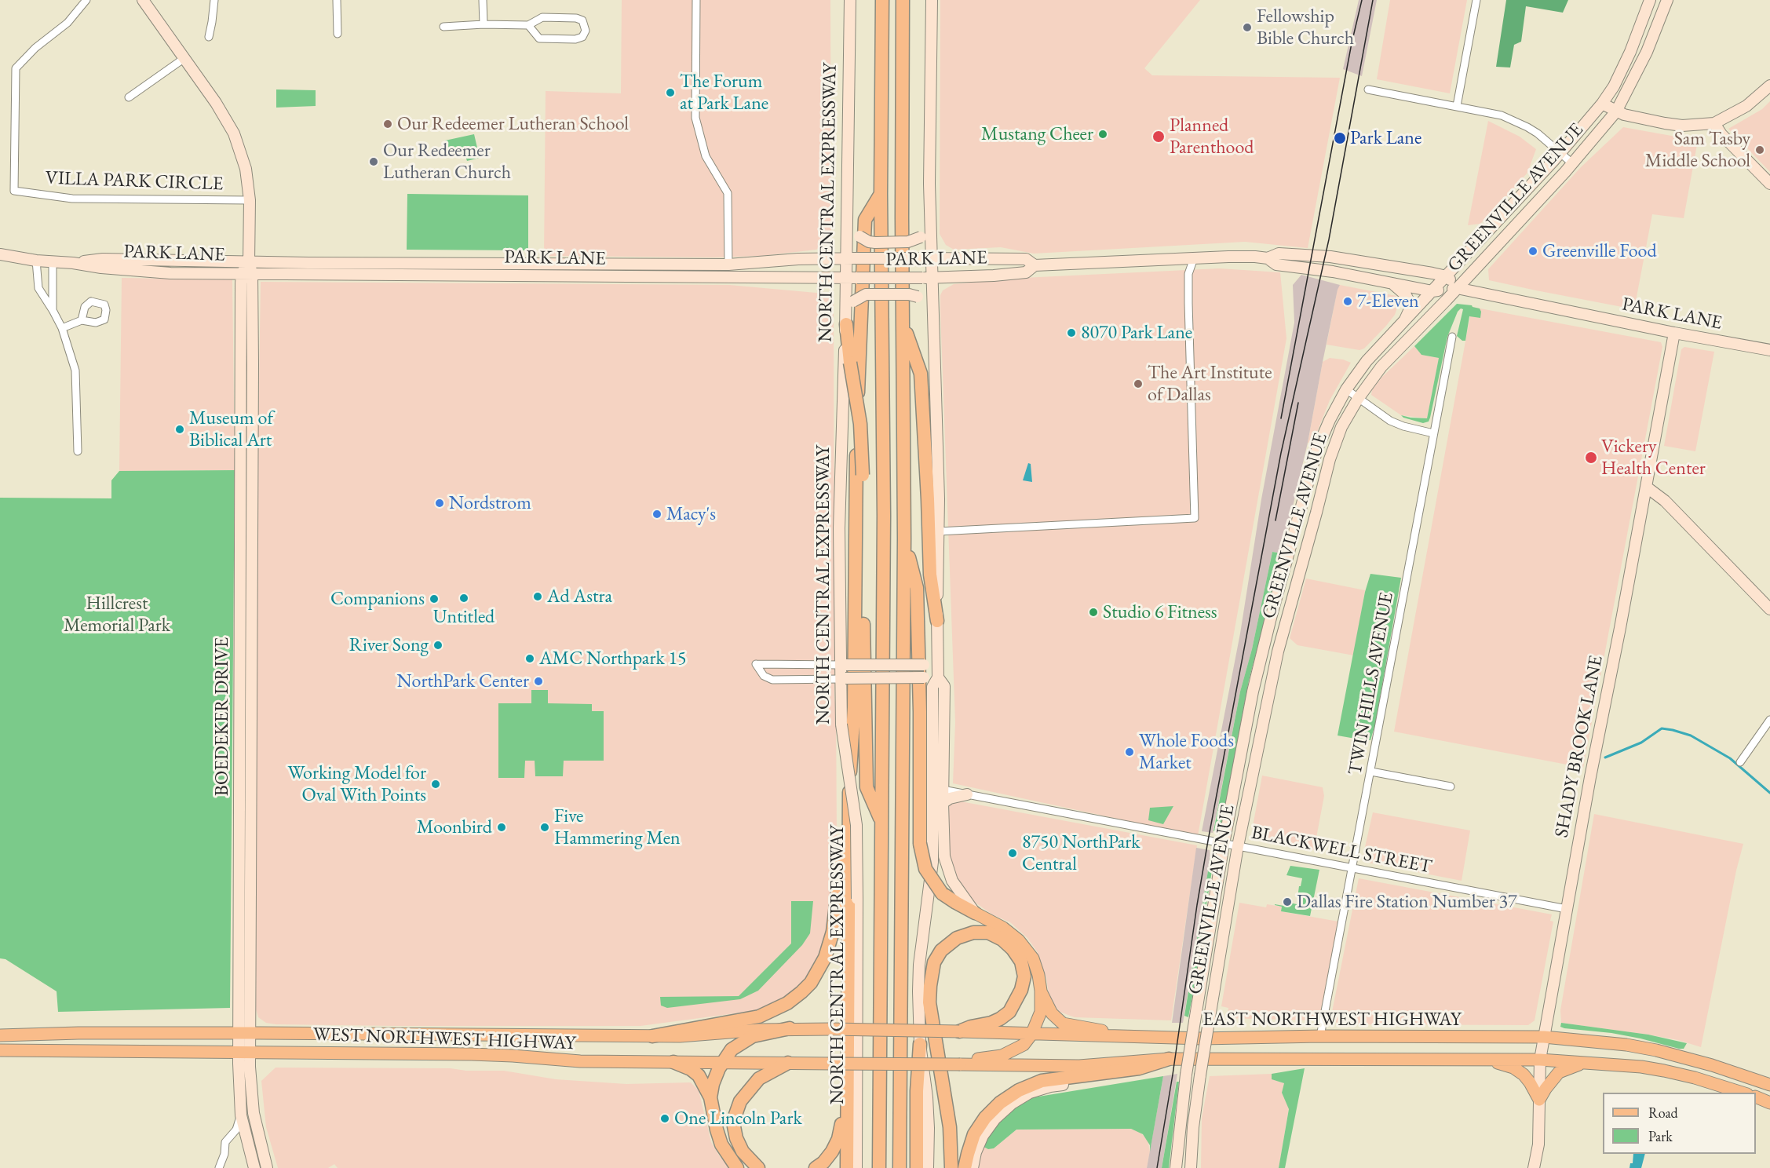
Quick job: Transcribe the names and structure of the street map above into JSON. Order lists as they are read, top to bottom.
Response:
{
  "streets": {
    "main road": [
      "GREENVILLE AVENUE",
      "NORTH CENTRAL EXPRESSWAY",
      "PARK LANE",
      "BOEDEKER DRIVE",
      "SHADY BROOK LANE",
      "EAST NORTHWEST HIGHWAY",
      "WEST NORTHWEST HIGHWAY"
    ],
    "street": ["VILLA PARK CIRCLE", "TWIN HILLS AVENUE", "BLACKWELL STREET"]
  },
  "crossings": [
    ["GREENVILLE AVENUE", "PARK LANE"],
    ["GREENVILLE AVENUE", "BLACKWELL STREET"],
    ["NORTH CENTRAL EXPRESSWAY", "PARK LANE"],
    ["PARK LANE", "BOEDEKER DRIVE"],
    ["PARK LANE", "SHADY BROOK LANE"],
    ["TWIN HILLS AVENUE", "BLACKWELL STREET"],
    ["TWIN HILLS AVENUE", "EAST NORTHWEST HIGHWAY"],
    ["BOEDEKER DRIVE", "WEST NORTHWEST HIGHWAY"],
    ["SHADY BROOK LANE", "BLACKWELL STREET"],
    ["SHADY BROOK LANE", "EAST NORTHWEST HIGHWAY"],
    ["EAST NORTHWEST HIGHWAY", "WEST NORTHWEST HIGHWAY"]
  ],
  "parks": ["Hillcrest Memorial Park"],
  "places": [
    "Fellowship Bible Church",
    "The Forum at Park Lane",
    "Our Redeemer Lutheran School",
    "Mustang Cheer",
    "Planned Parenthood",
    "Park Lane",
    "Sam Tasby Middle School",
    "Our Redeemer Lutheran Church",
    "Greenville Food",
    "7-Eleven",
    "8070 Park Lane",
    "The Art Institute of Dallas",
    "Museum of Biblical Art",
    "Vickery Health Center",
    "Nordstrom",
    "Macy's",
    "Ad Astra",
    "Untitled",
    "Companions",
    "Studio 6 Fitness",
    "River Song",
    "AMC Northpark 15",
    "NorthPark Center",
    "Whole Foods Market",
    "Working Model for Oval With Points",
    "Moonbird",
    "Five Hammering Men",
    "8750 NorthPark Central",
    "Dallas Fire Station Number 37",
    "One Lincoln Park"
  ],
  "legend": ["Road", "Park"]
}
